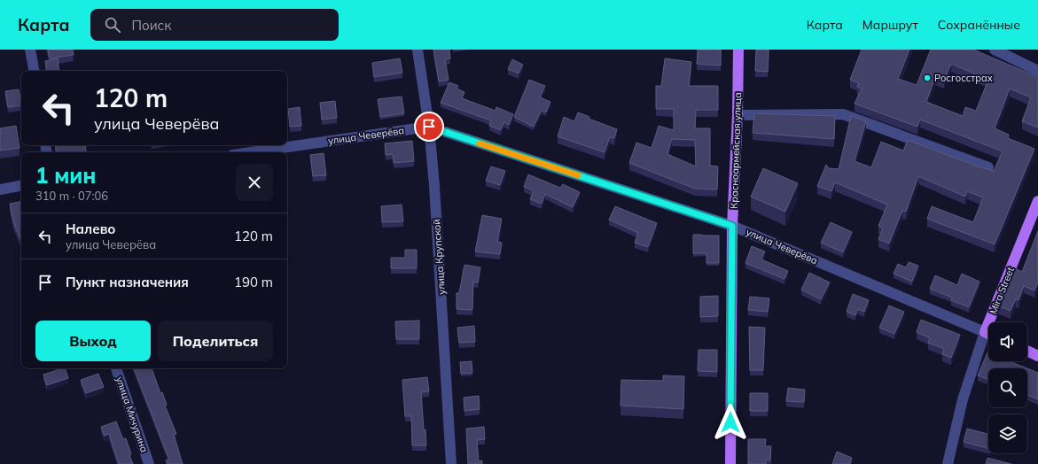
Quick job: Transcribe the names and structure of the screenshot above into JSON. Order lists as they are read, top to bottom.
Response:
{
  "streets": {
    "main road": ["Красноармейская улица", "Mira Street"],
    "street": ["улица Чеверёва", "улица Крупской", "улица Мичурина"]
  },
  "crossings": [
    ["улица Чеверёва", "Красноармейская улица"],
    ["улица Чеверёва", "улица Крупской"]
  ],
  "places": ["Росгосстрах"],
  "page": {
    "header": "Карта",
    "search": "Поиск",
    "nav": ["Карта", "Маршрут", "Сохранённые"],
    "turn": ["120 m", "улица Чеверёва"],
    "heading": ["1 мин", "310 m · 07:06"],
    "list": [
      {
        "name": "Налево",
        "note": "улица Чеверёва",
        "value": "120 m"
      },
      {
        "name": "Пункт назначения",
        "value": "190 m"
      }
    ],
    "buttons": ["Выход", "Поделиться"]
  }
}
